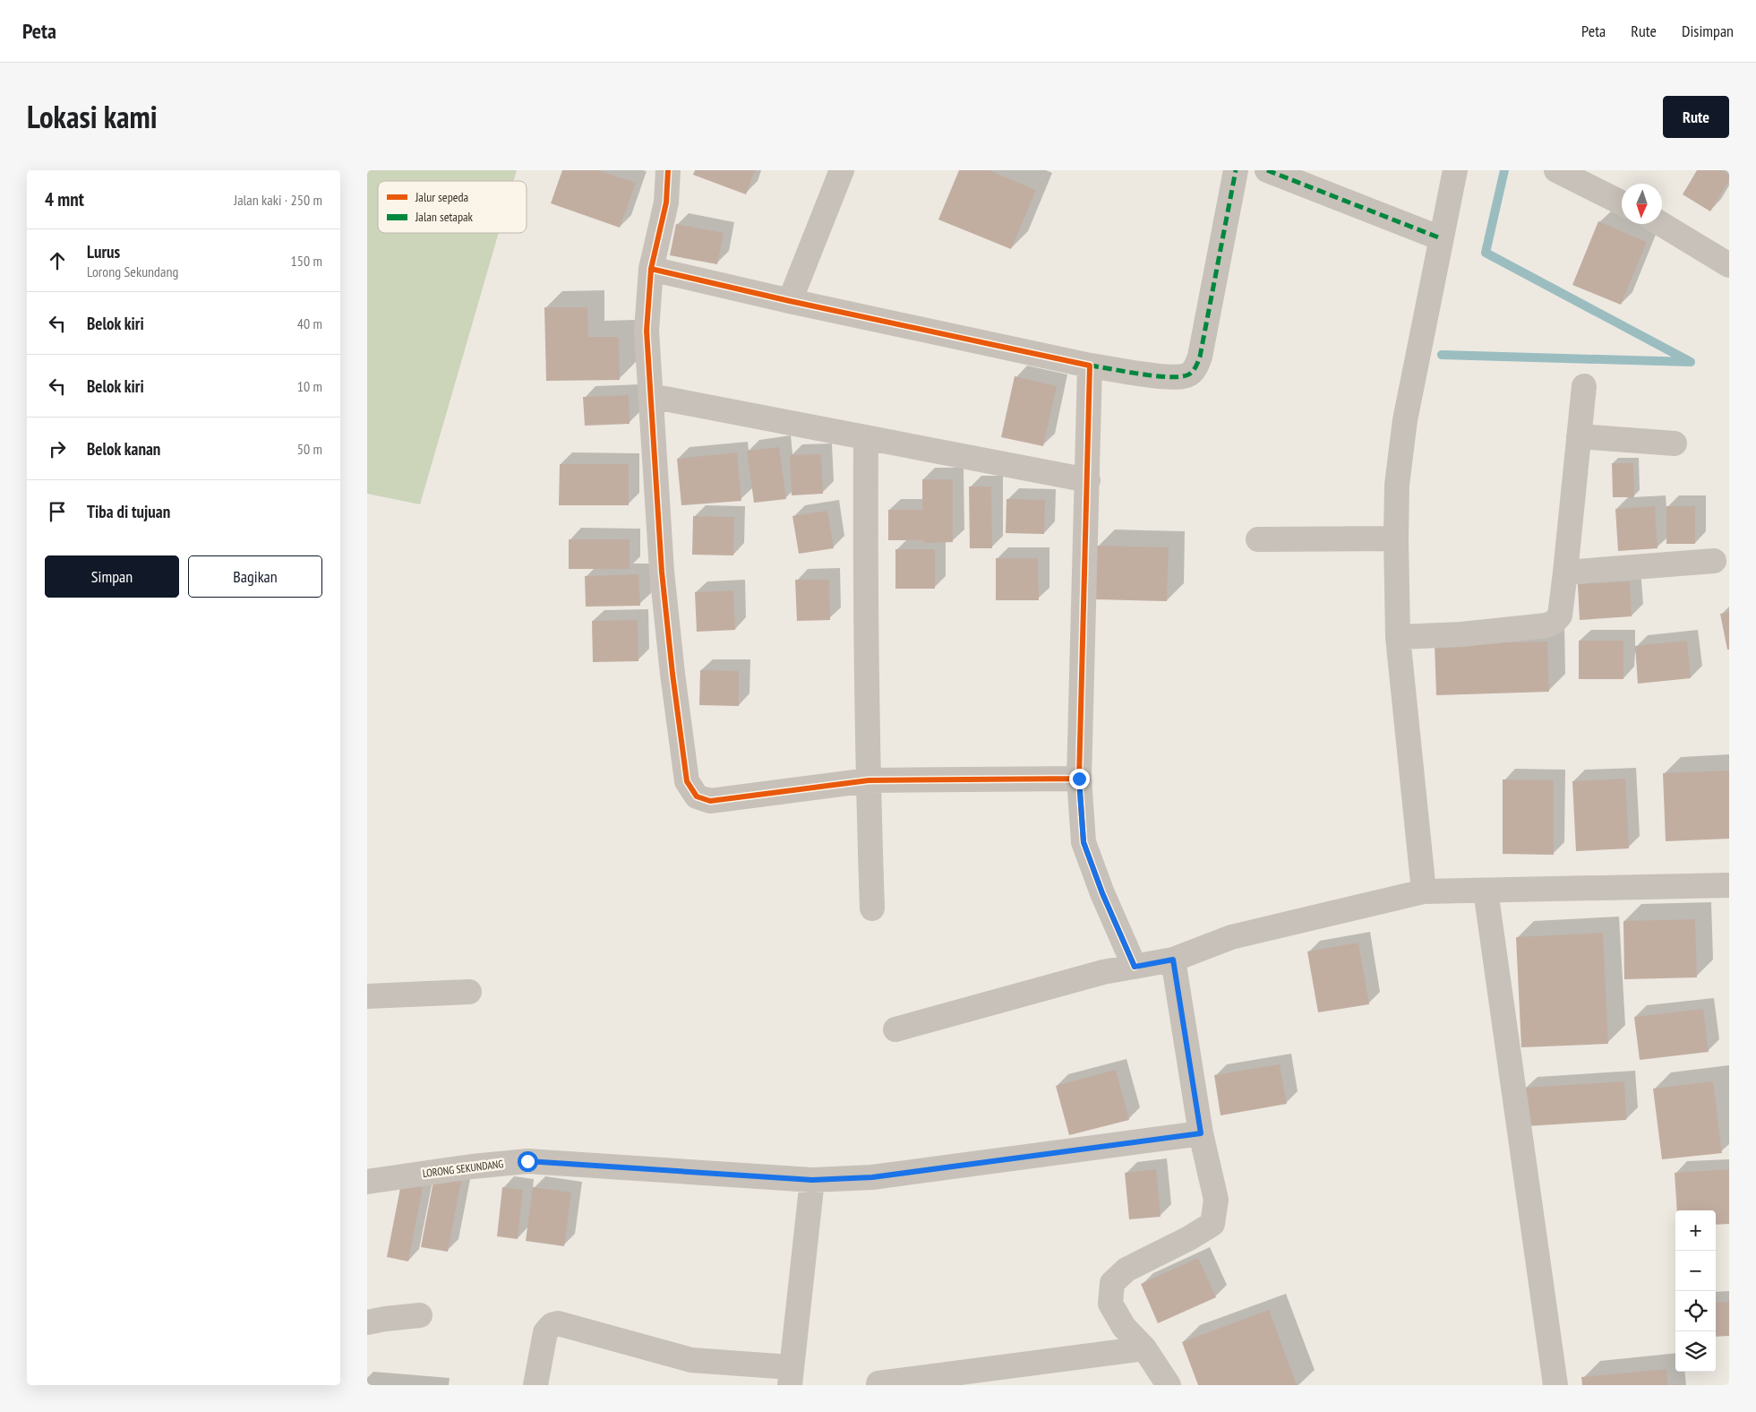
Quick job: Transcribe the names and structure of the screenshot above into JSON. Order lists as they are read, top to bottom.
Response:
{
  "streets": {
    "street": ["LORONG SEKUNDANG"]
  },
  "legend": ["Jalur sepeda", "Jalan setapak"],
  "north": "bottom",
  "page": {
    "header": "Peta",
    "nav": ["Peta", "Rute", "Disimpan"],
    "title": "Lokasi kami",
    "buttons": [
      "Rute",
      ["Simpan", "Bagikan"]
    ],
    "heading": ["4 mnt", "Jalan kaki · 250 m"],
    "list": [
      ["Lurus", "Lorong Sekundang", "150 m"],
      ["Belok kiri", "40 m"],
      ["Belok kiri", "10 m"],
      ["Belok kanan", "50 m"],
      "Tiba di tujuan"
    ],
    "map_buttons": ["+", "−"]
  }
}
